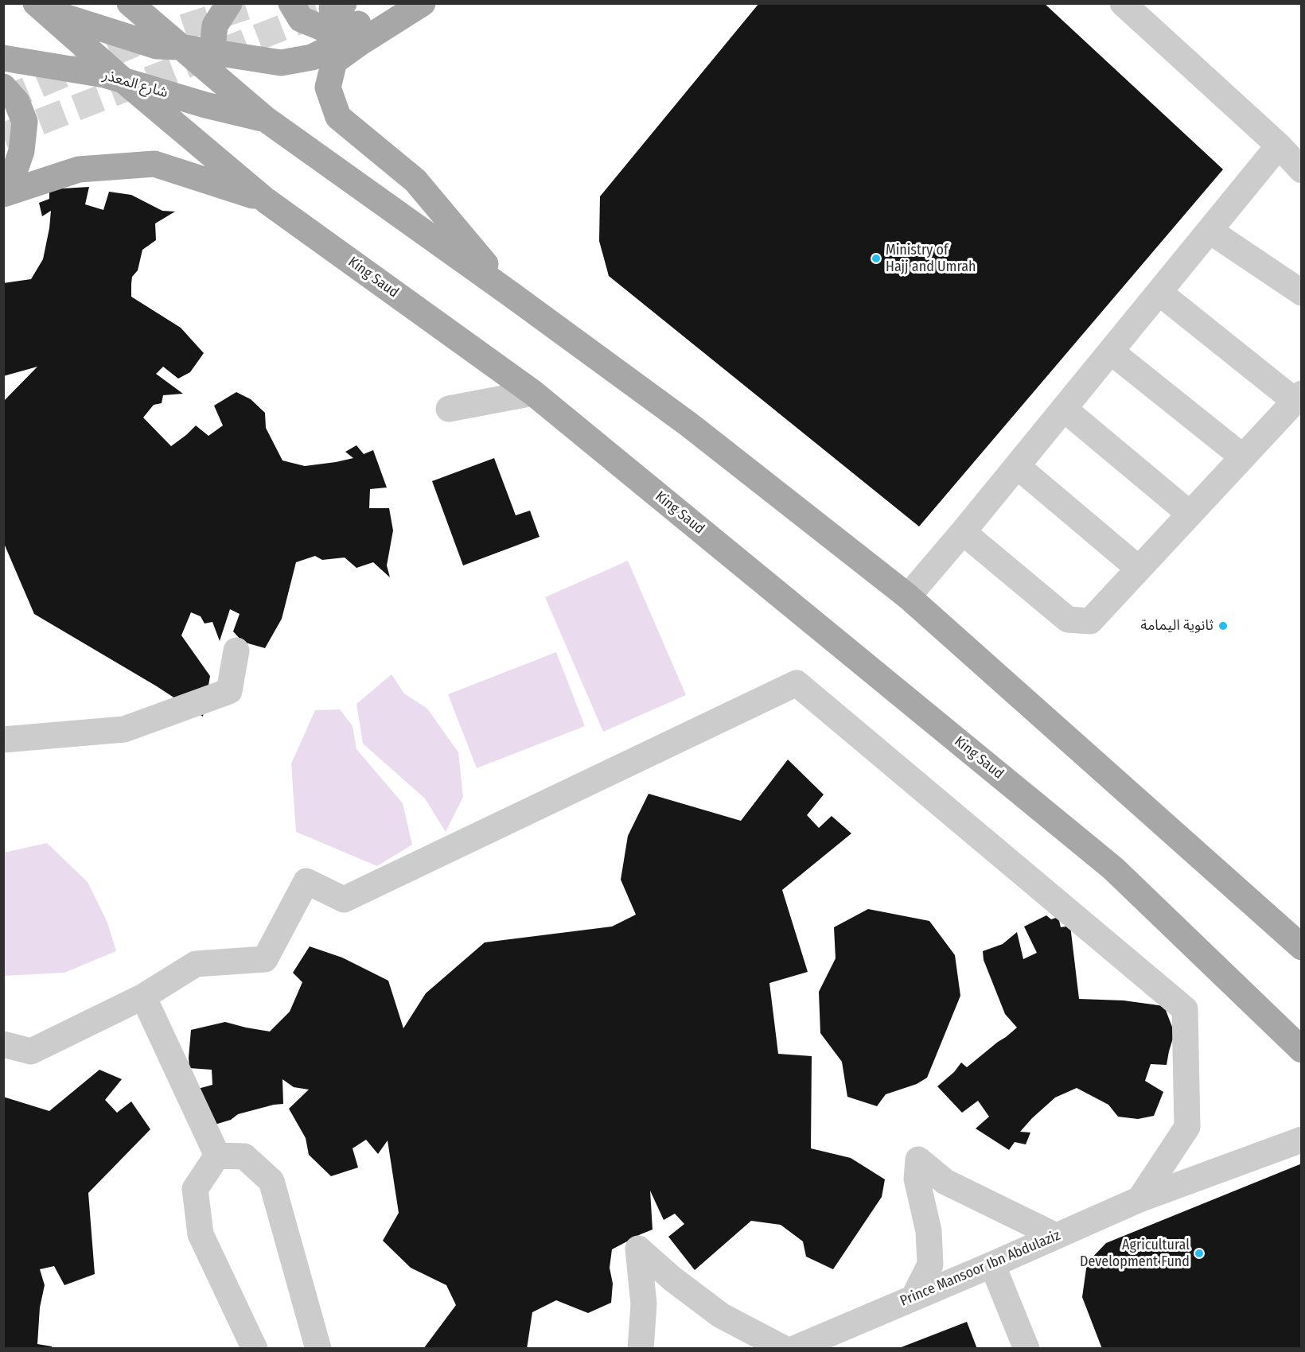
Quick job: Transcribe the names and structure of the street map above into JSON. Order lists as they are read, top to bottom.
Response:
{
  "streets": {
    "main road": ["شارع المعذر", "King Saud"],
    "street": ["Prince Mansoor Ibn Abdulaziz"]
  },
  "crossings": [
    ["شارع المعذر", "King Saud"]
  ],
  "places": ["Ministry of Hajj and Umrah", "ثانوية اليمامة", "Agricultural Development Fund"]
}
